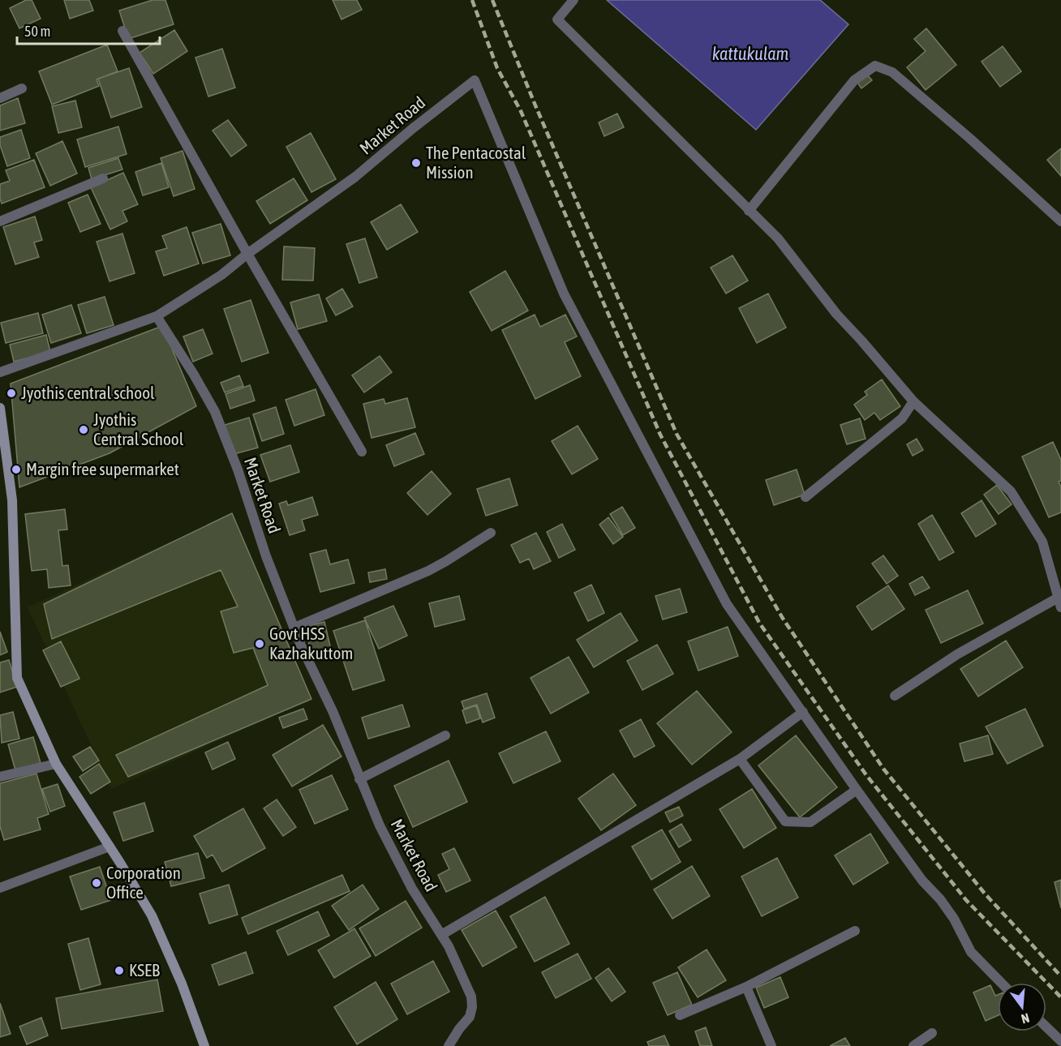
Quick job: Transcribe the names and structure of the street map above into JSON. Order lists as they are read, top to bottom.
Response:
{
  "streets": {
    "street": ["Market Road"]
  },
  "water": ["kattukulam"],
  "places": [
    "The Pentacostal Mission",
    "Jyothis central school",
    "Jyothis Central School",
    "Margin free supermarket",
    "Govt HSS Kazhakuttom",
    "Corporation Office",
    "KSEB"
  ],
  "scale_bar": "50 m",
  "north": "bottom"
}
